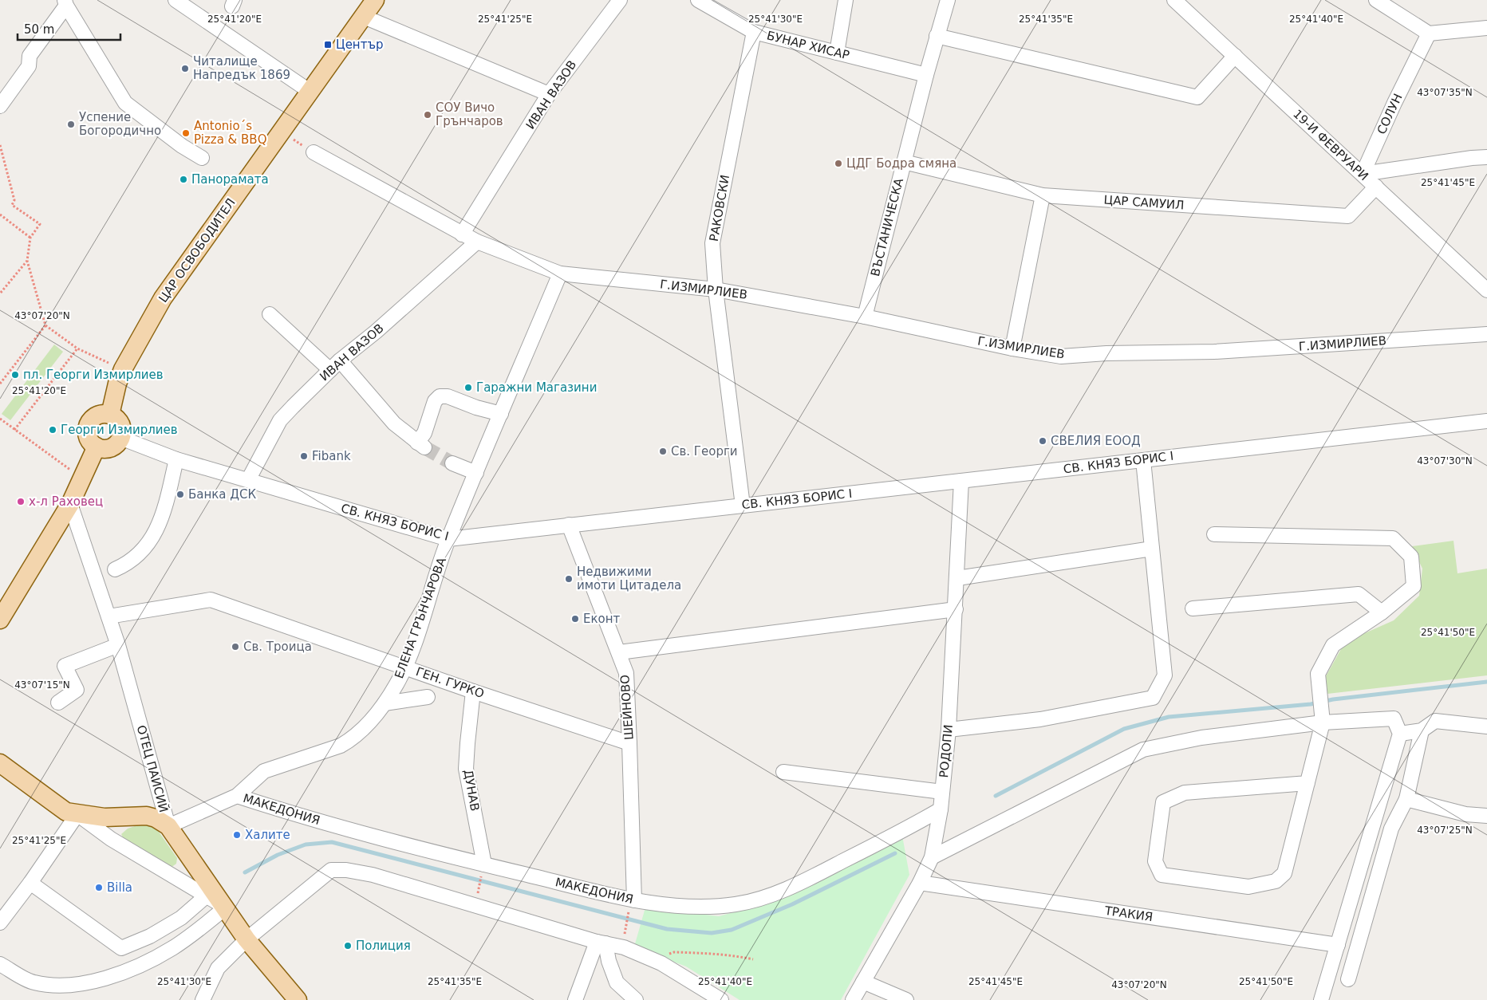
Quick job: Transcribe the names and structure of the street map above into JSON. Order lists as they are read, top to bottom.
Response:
{
  "streets": {
    "main road": ["ЦАР ОСВОБОДИТЕЛ", "ОТЕЦ ПАИСИЙ"],
    "street": [
      "БУНАР ХИСАР",
      "ИВАН ВАЗОВ",
      "СОЛУН",
      "19-И ФЕВРУАРИ",
      "ЦАР САМУИЛ",
      "РАКОВСКИ",
      "ВЪСТАНИЧЕСКА",
      "Г.ИЗМИРЛИЕВ",
      "СВ. КНЯЗ БОРИС I",
      "ЕЛЕНА ГРЪНЧАРОВА",
      "ГЕН. ГУРКО",
      "ШЕЙНОВО",
      "РОДОПИ",
      "ДУНАВ",
      "МАКЕДОНИЯ",
      "ТРАКИЯ"
    ]
  },
  "crossings": [
    ["БУНАР ХИСАР", "РАКОВСКИ"],
    ["БУНАР ХИСАР", "ВЪСТАНИЧЕСКА"],
    ["ИВАН ВАЗОВ", "Г.ИЗМИРЛИЕВ"],
    ["ИВАН ВАЗОВ", "СВ. КНЯЗ БОРИС I"],
    ["СОЛУН", "19-И ФЕВРУАРИ"],
    ["19-И ФЕВРУАРИ", "ЦАР САМУИЛ"],
    ["ЦАР САМУИЛ", "ВЪСТАНИЧЕСКА"],
    ["РАКОВСКИ", "Г.ИЗМИРЛИЕВ"],
    ["РАКОВСКИ", "СВ. КНЯЗ БОРИС I"],
    ["ВЪСТАНИЧЕСКА", "Г.ИЗМИРЛИЕВ"],
    ["ЦАР ОСВОБОДИТЕЛ", "СВ. КНЯЗ БОРИС I"],
    ["Г.ИЗМИРЛИЕВ", "ЕЛЕНА ГРЪНЧАРОВА"],
    ["СВ. КНЯЗ БОРИС I", "ЕЛЕНА ГРЪНЧАРОВА"],
    ["СВ. КНЯЗ БОРИС I", "ШЕЙНОВО"],
    ["СВ. КНЯЗ БОРИС I", "РОДОПИ"],
    ["ЕЛЕНА ГРЪНЧАРОВА", "ГЕН. ГУРКО"],
    ["ЕЛЕНА ГРЪНЧАРОВА", "ОТЕЦ ПАИСИЙ"],
    ["ЕЛЕНА ГРЪНЧАРОВА", "МАКЕДОНИЯ"],
    ["ГЕН. ГУРКО", "ШЕЙНОВО"],
    ["ГЕН. ГУРКО", "ОТЕЦ ПАИСИЙ"],
    ["ГЕН. ГУРКО", "ДУНАВ"],
    ["ШЕЙНОВО", "МАКЕДОНИЯ"],
    ["РОДОПИ", "МАКЕДОНИЯ"],
    ["РОДОПИ", "ТРАКИЯ"],
    ["ДУНАВ", "МАКЕДОНИЯ"]
  ],
  "places": {
    "transit": ["Център"],
    "other": [
      "Читалище Напредък 1869",
      "СОУ Вичо Грънчаров",
      "Успение Богородично",
      "Antonio´s Pizza & BBQ",
      "ЦДГ Бодра смяна",
      "Панорамата",
      "пл. Георги Измирлиев",
      "Гаражни Магазини",
      "Георги Измирлиев",
      "СВЕЛИЯ ЕООД",
      "Св. Георги",
      "Fibank",
      "Банка ДСК",
      "х-л Раховец",
      "Недвижими имоти Цитадела",
      "Еконт",
      "Св. Троица",
      "Халите",
      "Billa",
      "Полиция"
    ]
  },
  "scale_bar": "50 m",
  "coordinates": [
    "25°41'30\"E",
    "25°41'20\"E",
    "25°41'25\"E",
    "25°41'35\"E",
    "25°41'40\"E",
    "43°07'35\"N",
    "25°41'45\"E",
    "43°07'20\"N",
    "43°07'30\"N",
    "25°41'50\"E",
    "43°07'15\"N",
    "43°07'25\"N"
  ]
}
